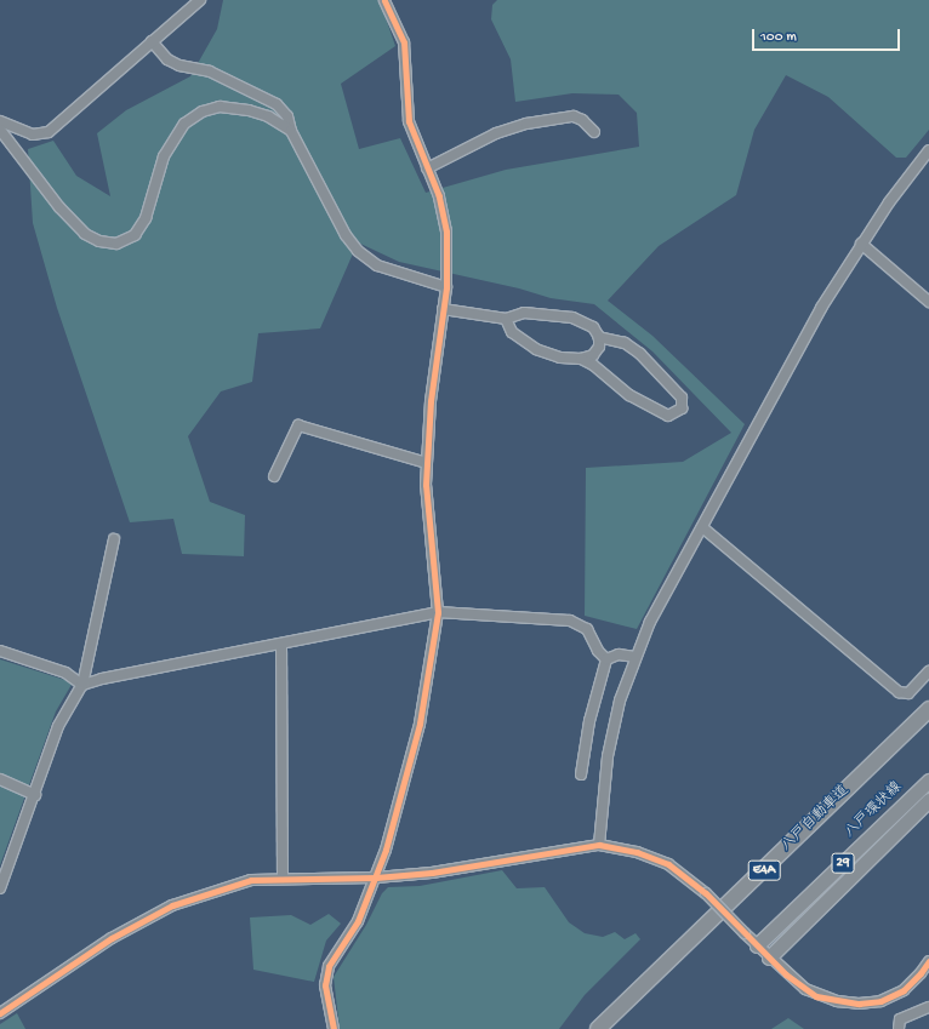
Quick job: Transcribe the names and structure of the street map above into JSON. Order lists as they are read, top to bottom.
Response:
{
  "streets": {
    "highway": ["八戸自動車道", "E4A"],
    "main road": ["八戸環状線", "29"]
  },
  "scale_bar": "100 m"
}
